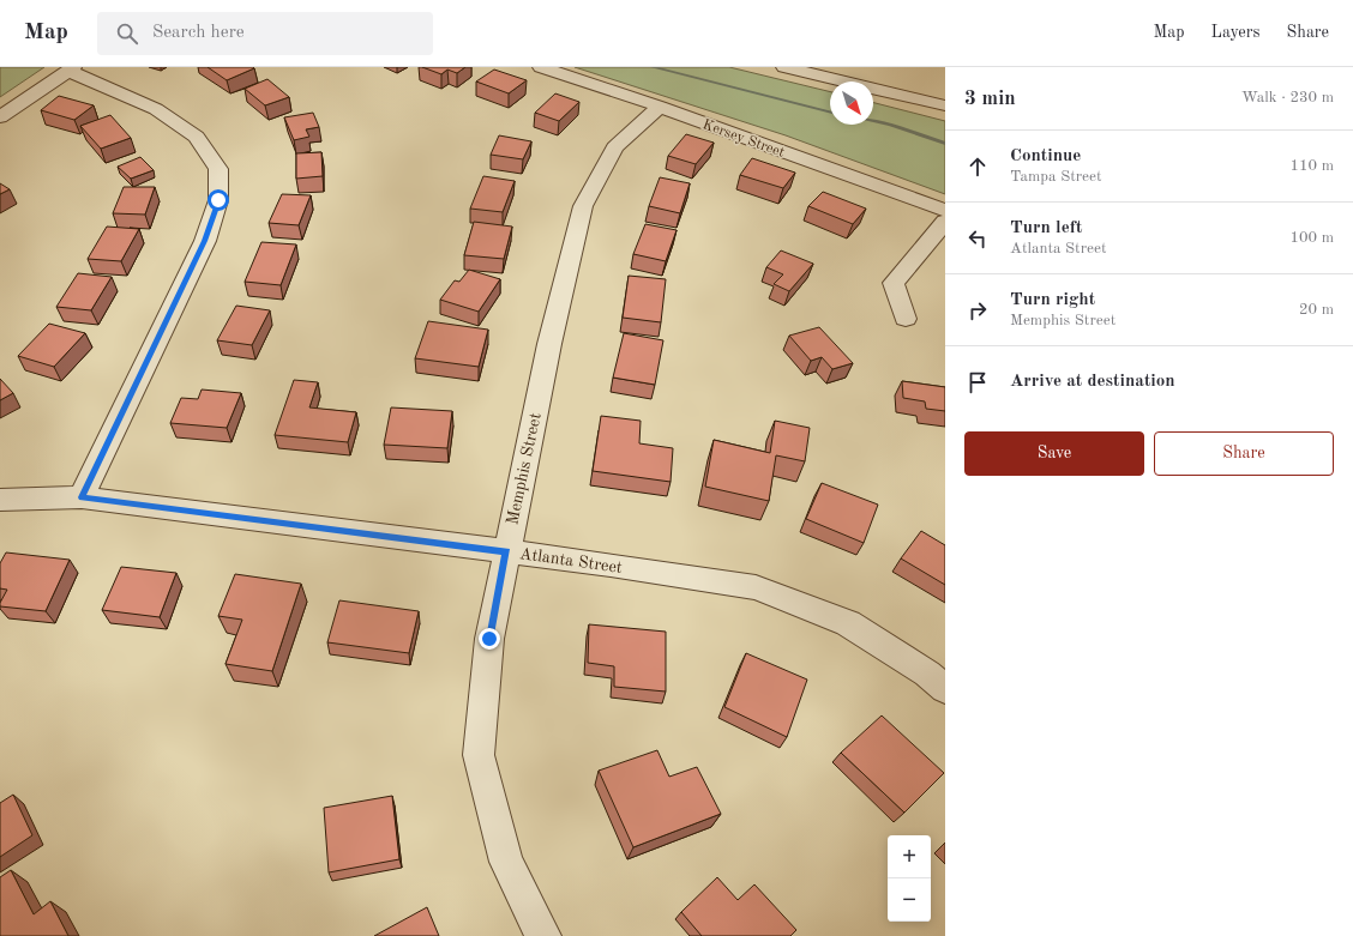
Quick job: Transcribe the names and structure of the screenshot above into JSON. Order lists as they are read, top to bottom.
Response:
{
  "streets": {
    "street": ["Kersey Street", "Memphis Street", "Atlanta Street"]
  },
  "crossings": [
    ["Kersey Street", "Memphis Street"],
    ["Memphis Street", "Atlanta Street"]
  ],
  "north": "bottom right",
  "page": {
    "header": "Map",
    "search": "Search here",
    "nav": ["Map", "Layers", "Share"],
    "heading": ["3 min", "Walk · 230 m"],
    "list": [
      ["Continue", "Tampa Street", "110 m"],
      ["Turn left", "Atlanta Street", "100 m"],
      ["Turn right", "Memphis Street", "20 m"],
      "Arrive at destination"
    ],
    "buttons": ["Save", "Share"],
    "map_buttons": ["+", "−"]
  }
}
